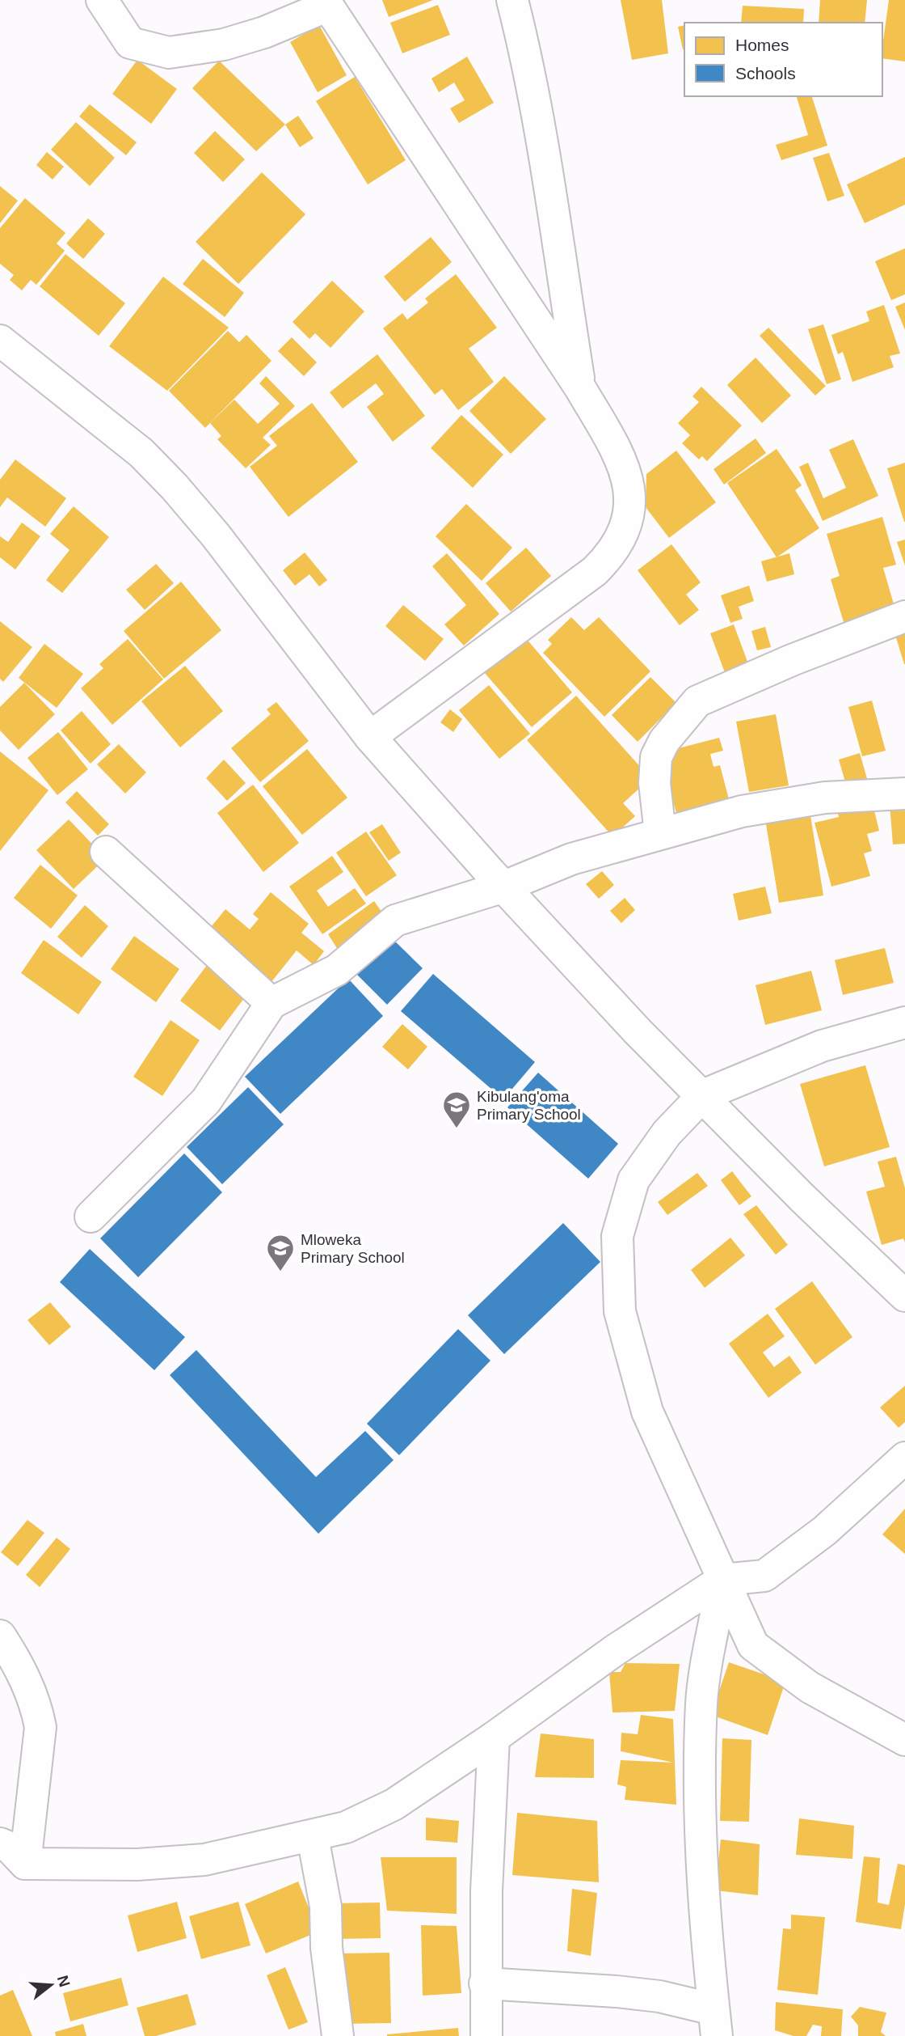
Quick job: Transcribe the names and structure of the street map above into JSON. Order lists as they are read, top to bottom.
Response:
{
  "places": {
    "school or university": ["Kibulang'oma Primary School", "Mloweka Primary School"]
  },
  "legend": ["Homes", "Schools"],
  "north": "right"
}
